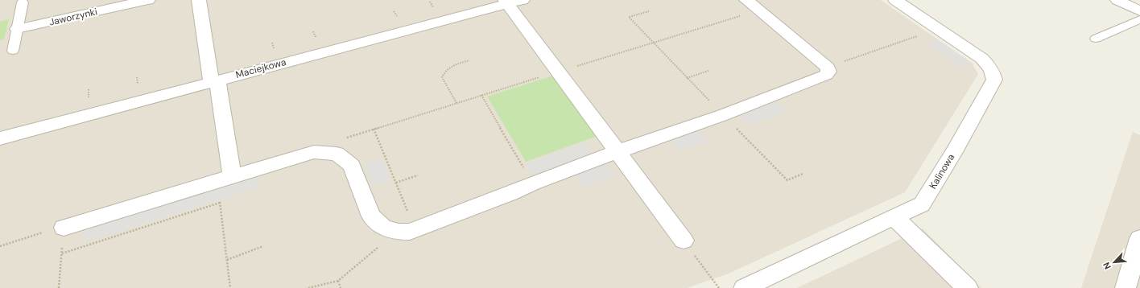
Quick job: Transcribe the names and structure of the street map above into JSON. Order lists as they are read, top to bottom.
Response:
{
  "streets": {
    "street": ["Jaworzynki", "Maciejkowa", "Kalinowa"]
  },
  "north": "bottom left"
}
